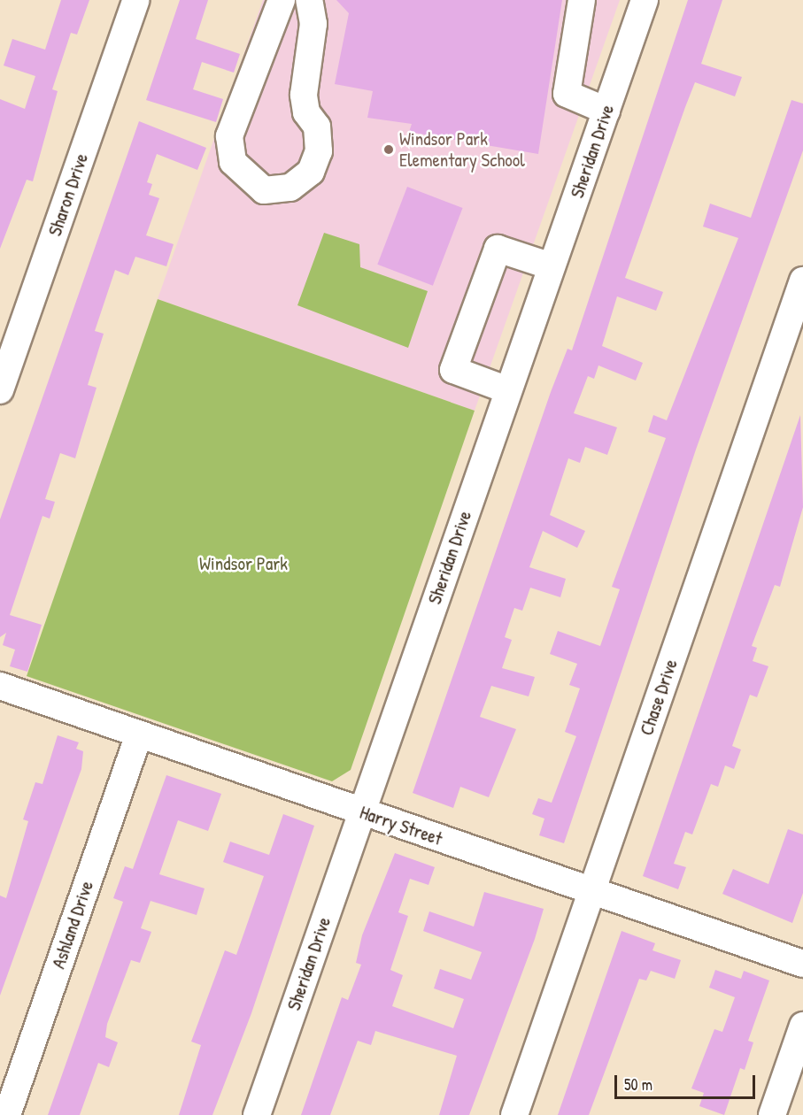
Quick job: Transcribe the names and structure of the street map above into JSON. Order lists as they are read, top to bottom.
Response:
{
  "streets": {
    "street": [
      "Sheridan Drive",
      "Sharon Drive",
      "Chase Drive",
      "Harry Street",
      "Ashland Drive"
    ]
  },
  "crossings": [
    ["Sheridan Drive", "Harry Street"],
    ["Chase Drive", "Harry Street"],
    ["Harry Street", "Ashland Drive"]
  ],
  "parks": ["Windsor Park"],
  "places": ["Windsor Park Elementary School"],
  "scale_bar": "50 m"
}
